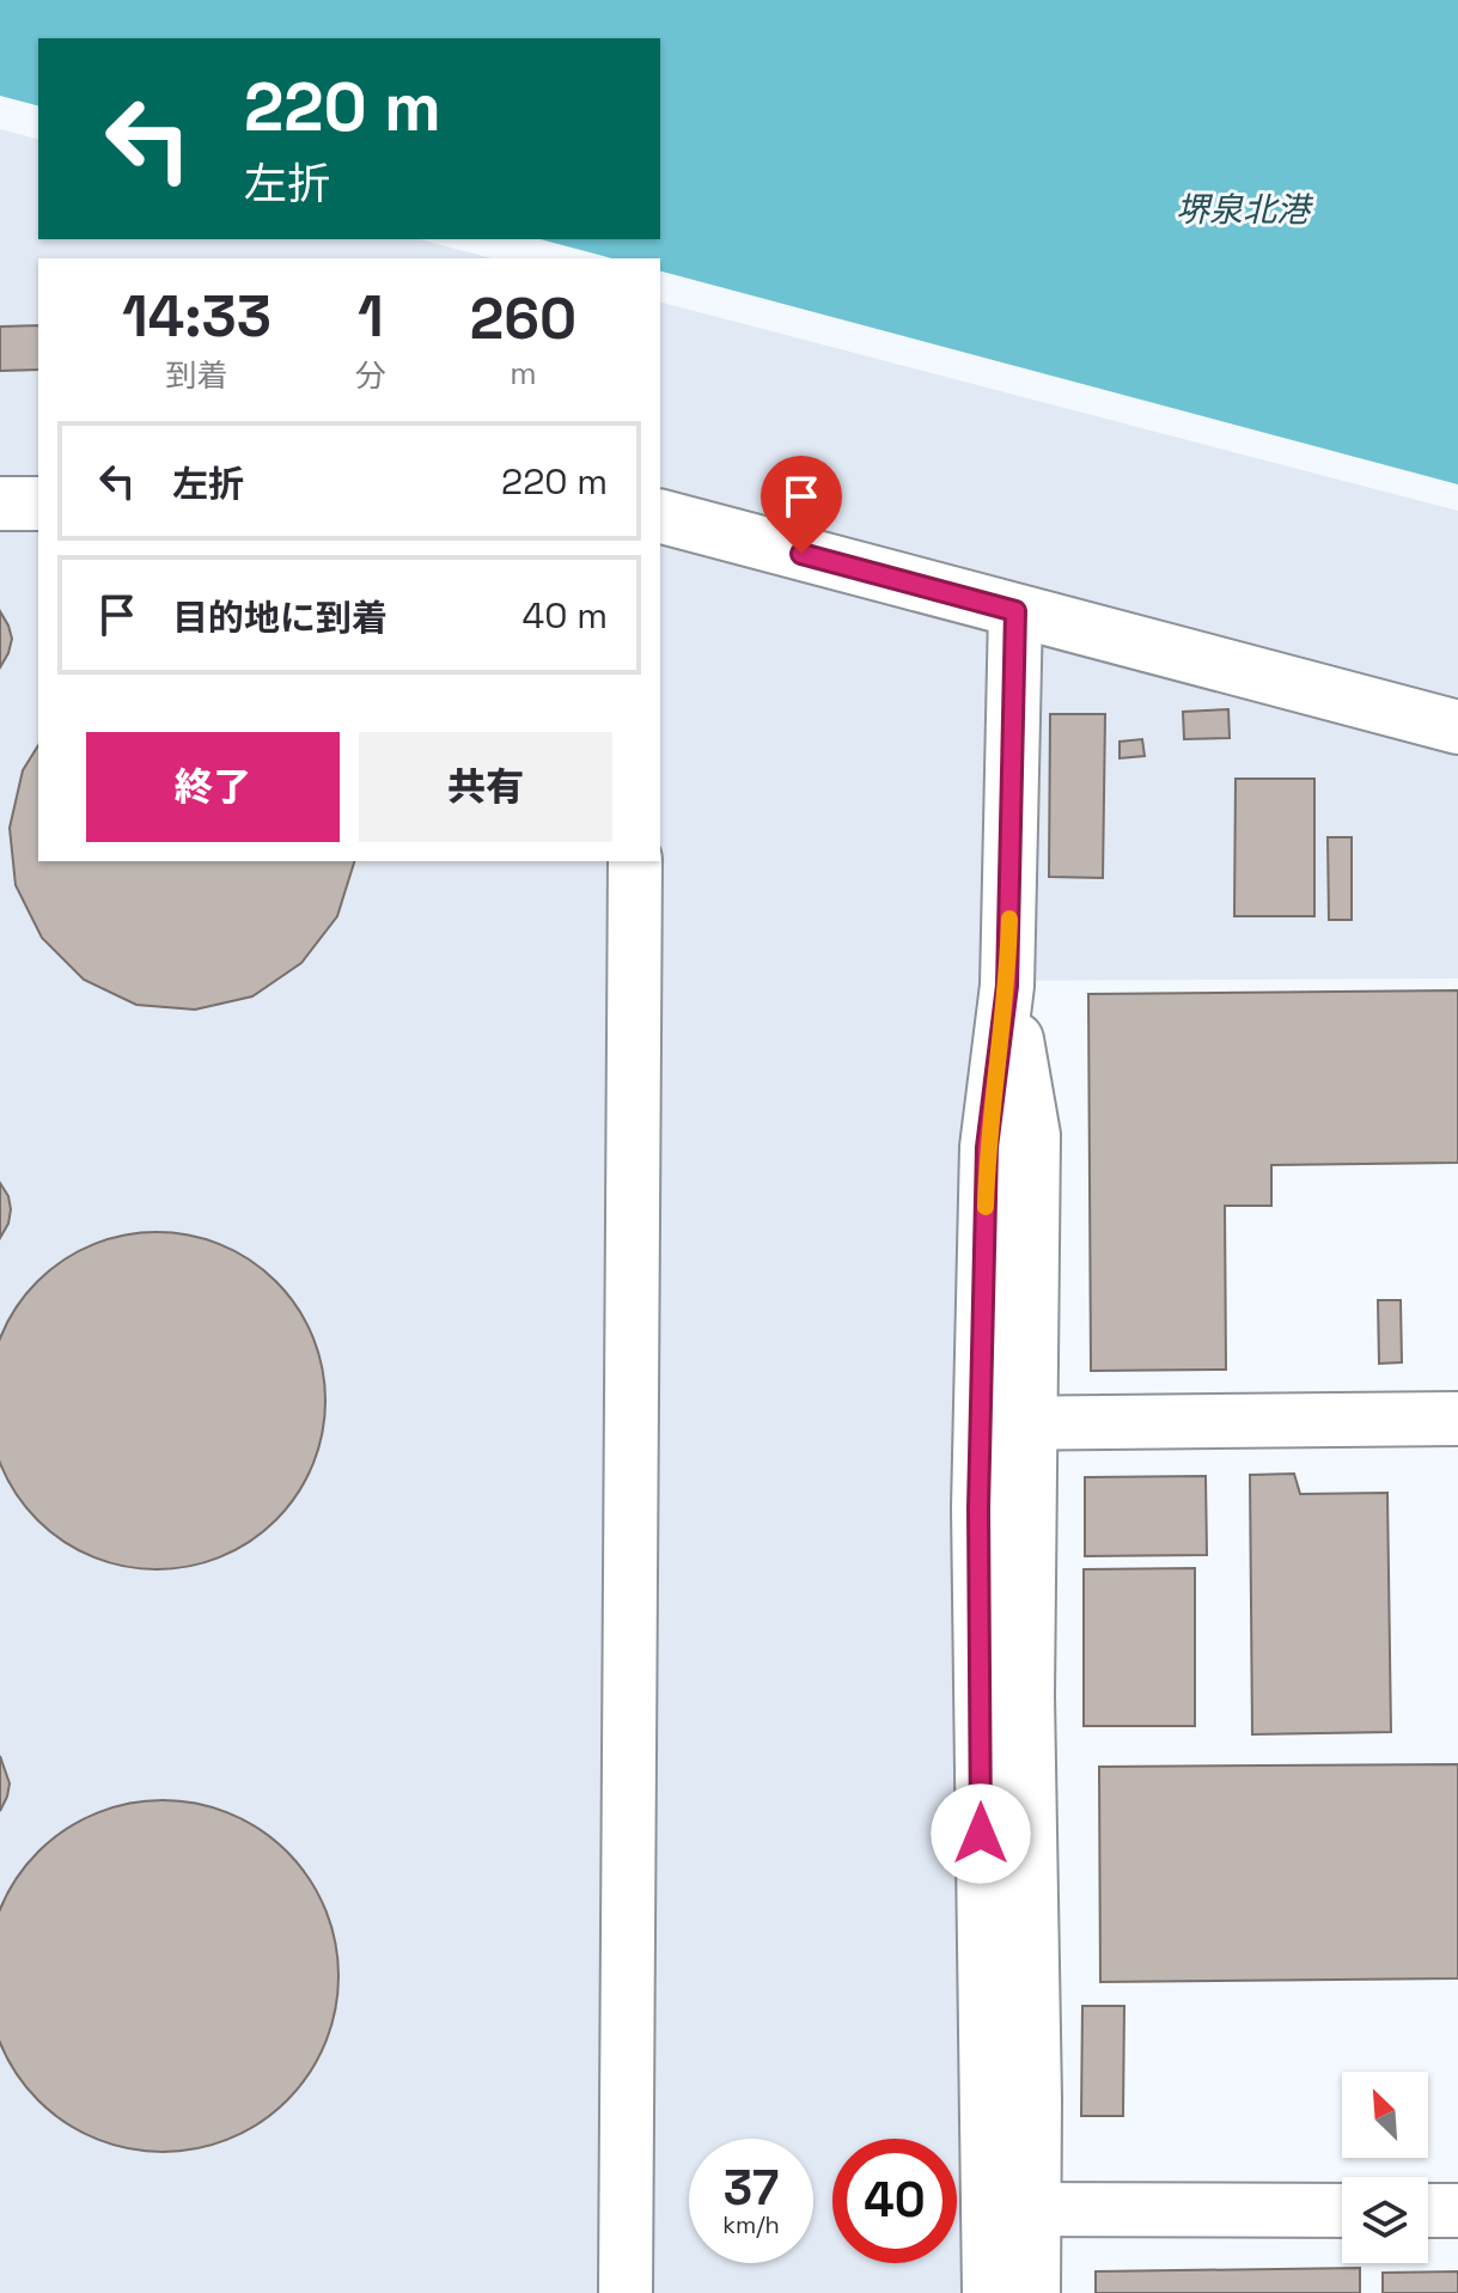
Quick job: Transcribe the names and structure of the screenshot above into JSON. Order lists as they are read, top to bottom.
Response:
{
  "water": ["堺泉北港"],
  "north": "top left",
  "page": {
    "turn": ["220 m", "左折"],
    "eta": [
      "14:33",
      "到着",
      "1",
      "分",
      "260",
      "m"
    ],
    "list": [
      {
        "name": "左折",
        "value": "220 m"
      },
      {
        "name": "目的地に到着",
        "value": "40 m"
      }
    ],
    "buttons": ["終了", "共有"],
    "speed": "37 km/h",
    "limit": "40"
  }
}
